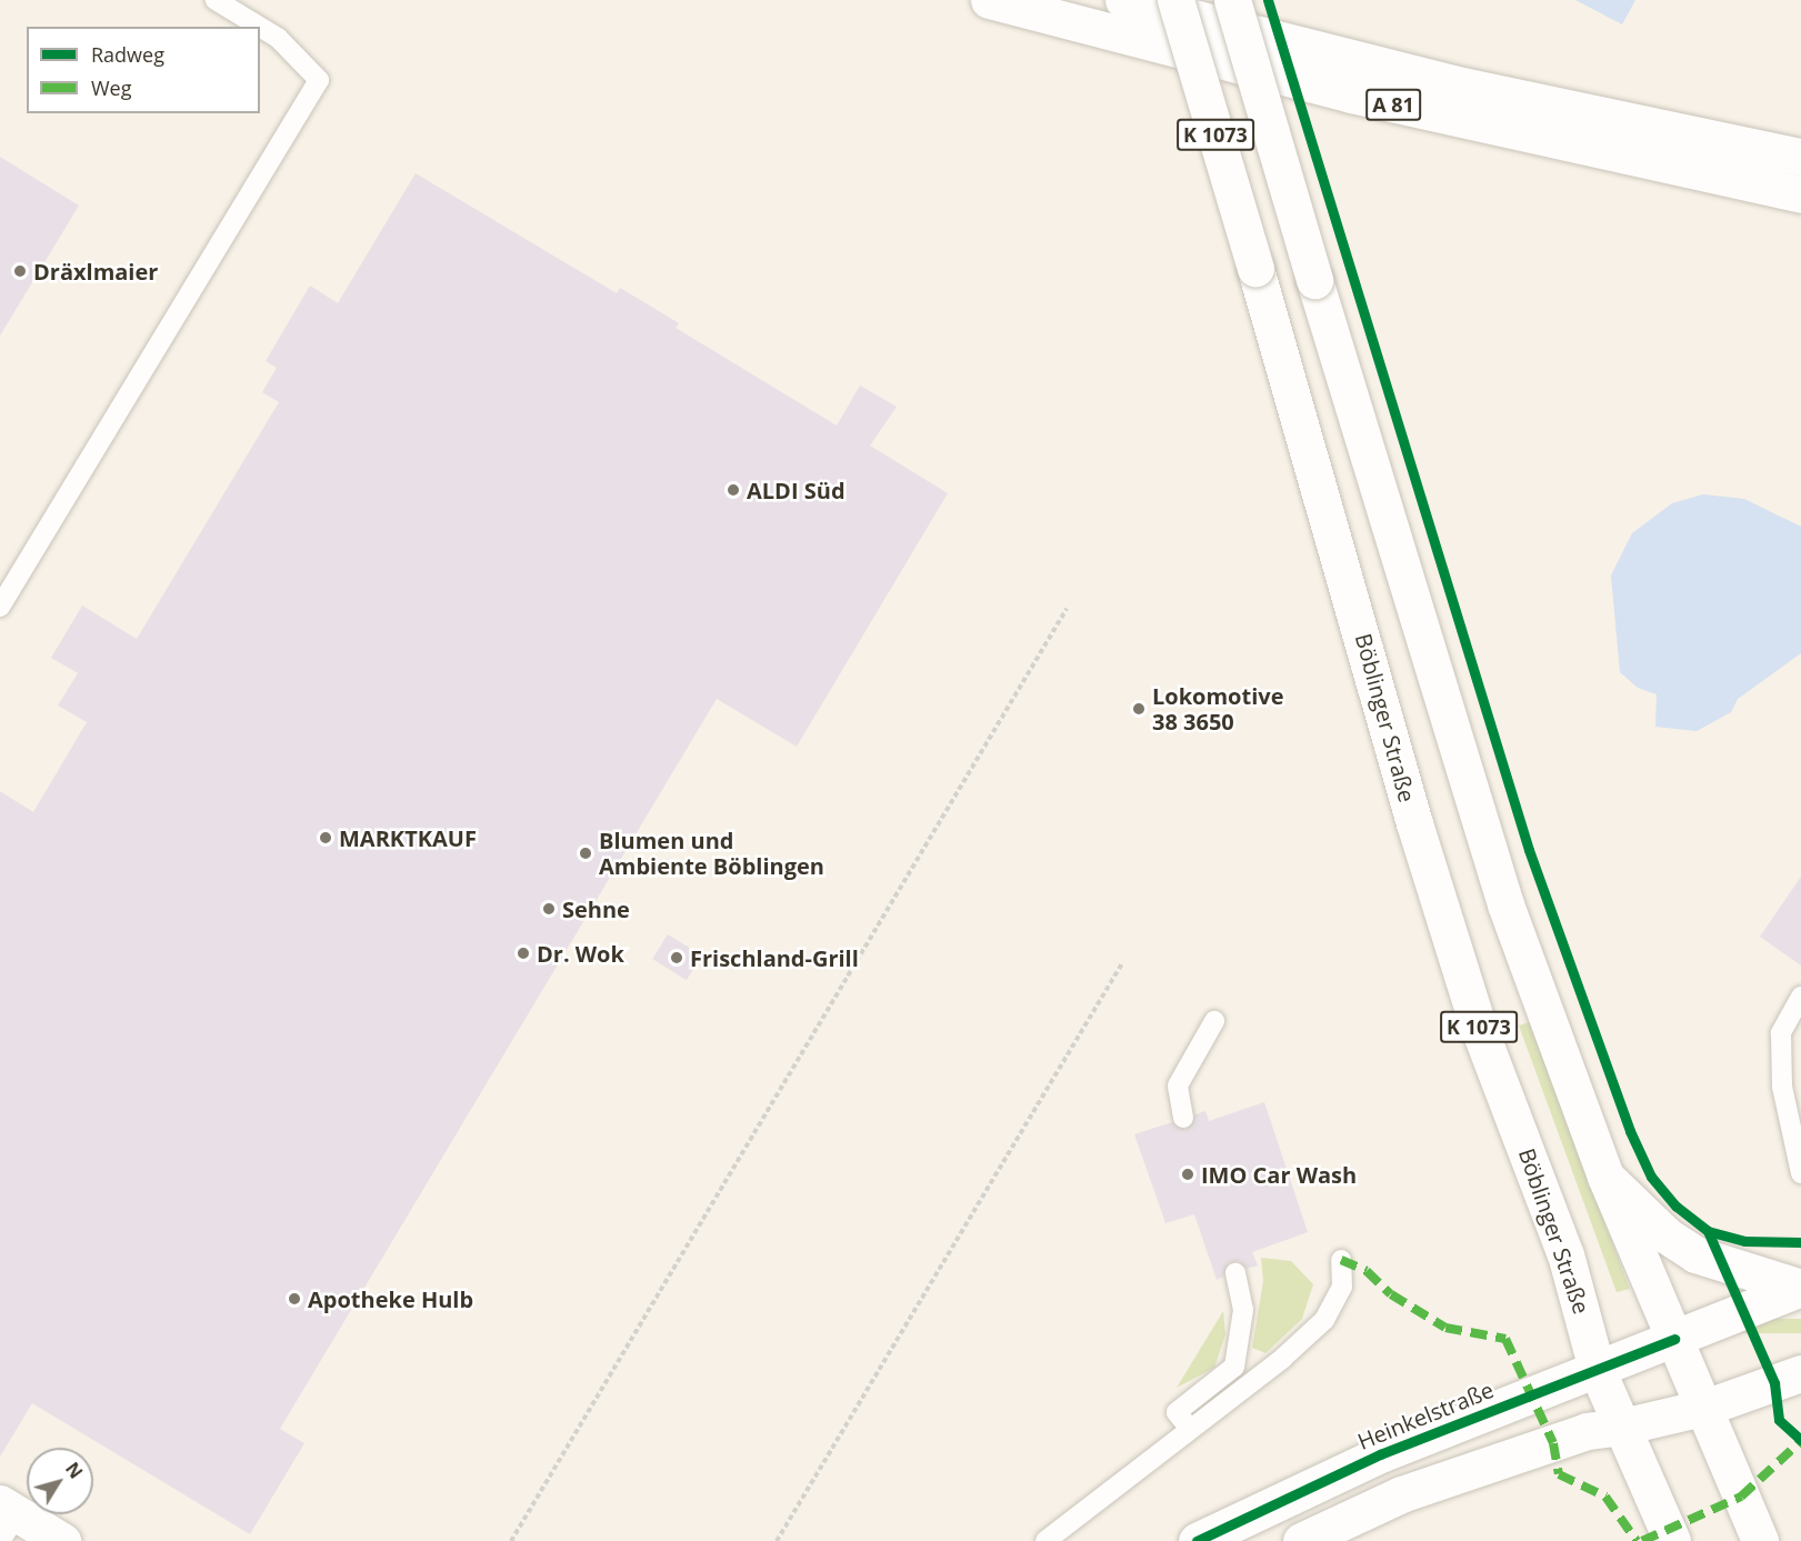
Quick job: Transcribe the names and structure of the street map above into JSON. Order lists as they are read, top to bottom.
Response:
{
  "streets": {
    "main road": [
      "A 81",
      "K 1073",
      "Böblinger Straße",
      "Heinkelstraße"
    ]
  },
  "crossings": [
    ["K 1073", "Böblinger Straße"],
    ["K 1073", "Heinkelstraße"],
    ["Böblinger Straße", "Heinkelstraße"]
  ],
  "places": [
    "Dräxlmaier",
    "ALDI Süd",
    "Lokomotive 38 3650",
    "MARKTKAUF",
    "Blumen und Ambiente Böblingen",
    "Sehne",
    "Dr. Wok",
    "Frischland-Grill",
    "IMO Car Wash",
    "Apotheke Hulb"
  ],
  "legend": ["Radweg", "Weg"],
  "north": "top right"
}
